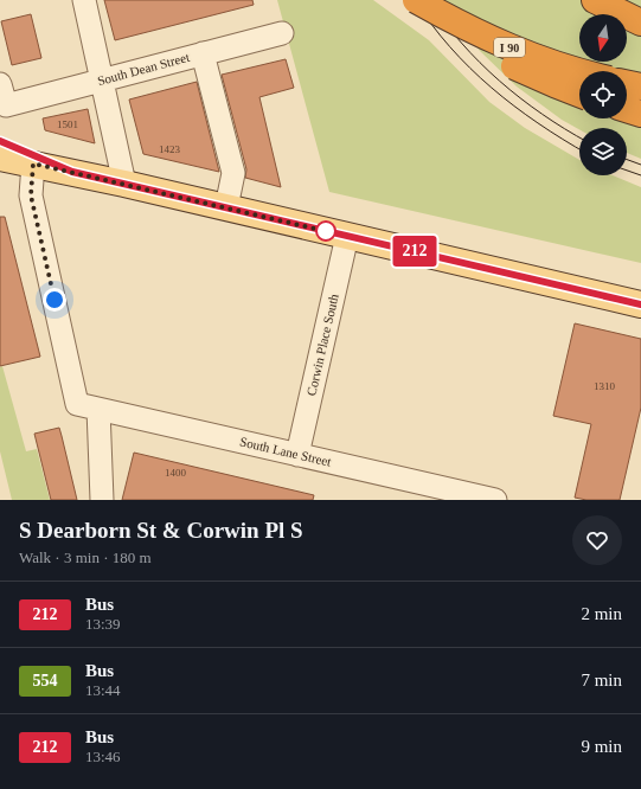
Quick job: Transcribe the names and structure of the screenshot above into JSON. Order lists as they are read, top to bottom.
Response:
{
  "streets": {
    "highway": ["I 90"],
    "street": ["South Dean Street", "Corwin Place South", "South Lane Street"]
  },
  "crossings": [
    ["Corwin Place South", "South Lane Street"]
  ],
  "lines": ["bus line 212"],
  "house_numbers": [
    "1501",
    "1423",
    "1310",
    "1400"
  ],
  "north": "bottom",
  "page": {
    "on_map": "212",
    "heading": ["S Dearborn St & Corwin Pl S", "Walk · 3 min · 180 m"],
    "list": [
      {
        "mark": "212",
        "name": "Bus",
        "note": "13:39",
        "value": "2 min"
      },
      {
        "mark": "554",
        "name": "Bus",
        "note": "13:44",
        "value": "7 min"
      },
      {
        "mark": "212",
        "name": "Bus",
        "note": "13:46",
        "value": "9 min"
      }
    ]
  }
}
